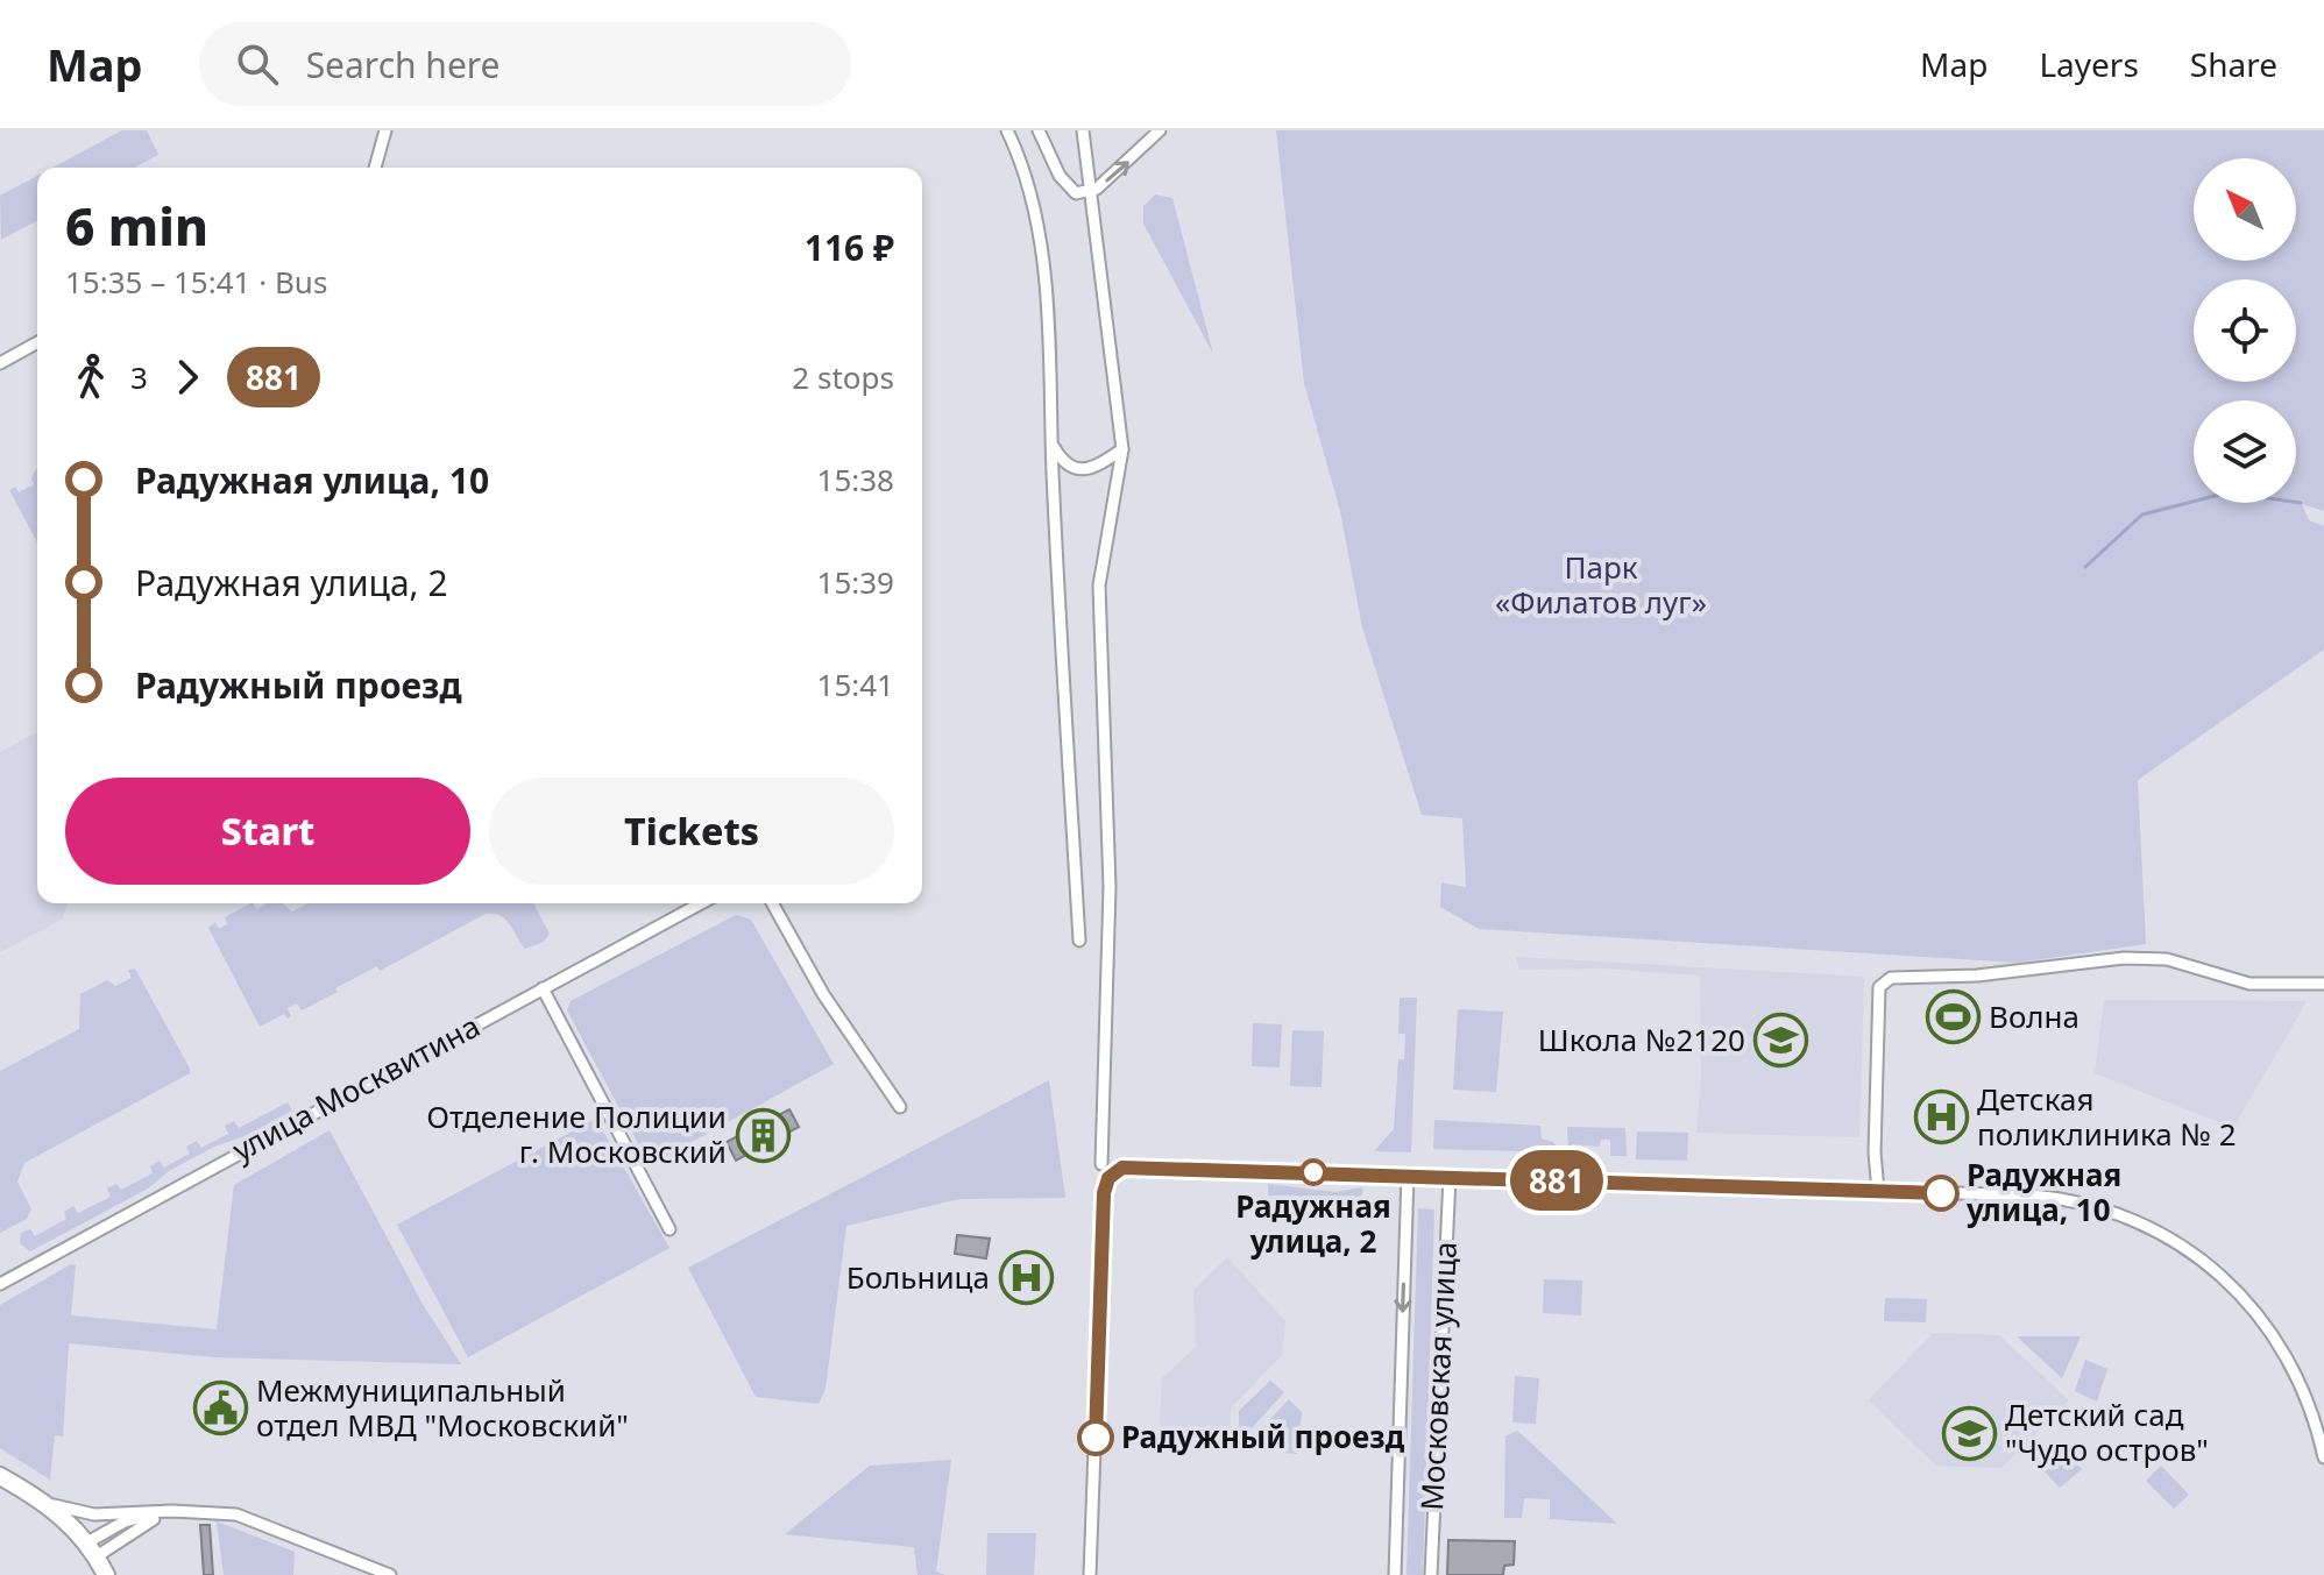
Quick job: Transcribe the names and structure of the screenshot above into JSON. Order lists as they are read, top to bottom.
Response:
{
  "streets": {
    "street": ["улица Москвитина", "Московская улица"]
  },
  "parks": ["Парк «Филатов луг»"],
  "places": {
    "sports": ["Волна"],
    "school or university": ["Школа №2120", "Детский сад \"Чудо остров\""],
    "hospital": ["Детская поликлиника № 2", "Больница"],
    "building": ["Отделение Полиции г. Московский"],
    "other": ["Радужная улица, 2", "Радужная улица, 10", "Радужный проезд"],
    "public building": ["Межмуниципальный отдел МВД \"Московский\""]
  },
  "lines": ["bus line 881"],
  "north": "top left",
  "page": {
    "header": "Map",
    "search": "Search here",
    "nav": ["Map", "Layers", "Share"],
    "on_map": "881",
    "heading": ["6 min", "15:35 – 15:41 · Bus", "116 ₽"],
    "legs": ["3", "881", "2 stops"],
    "list": [
      {
        "name": "Радужная улица, 10",
        "value": "15:38"
      },
      {
        "name": "Радужная улица, 2",
        "value": "15:39"
      },
      {
        "name": "Радужный проезд",
        "value": "15:41"
      }
    ],
    "buttons": ["Start", "Tickets"]
  }
}
